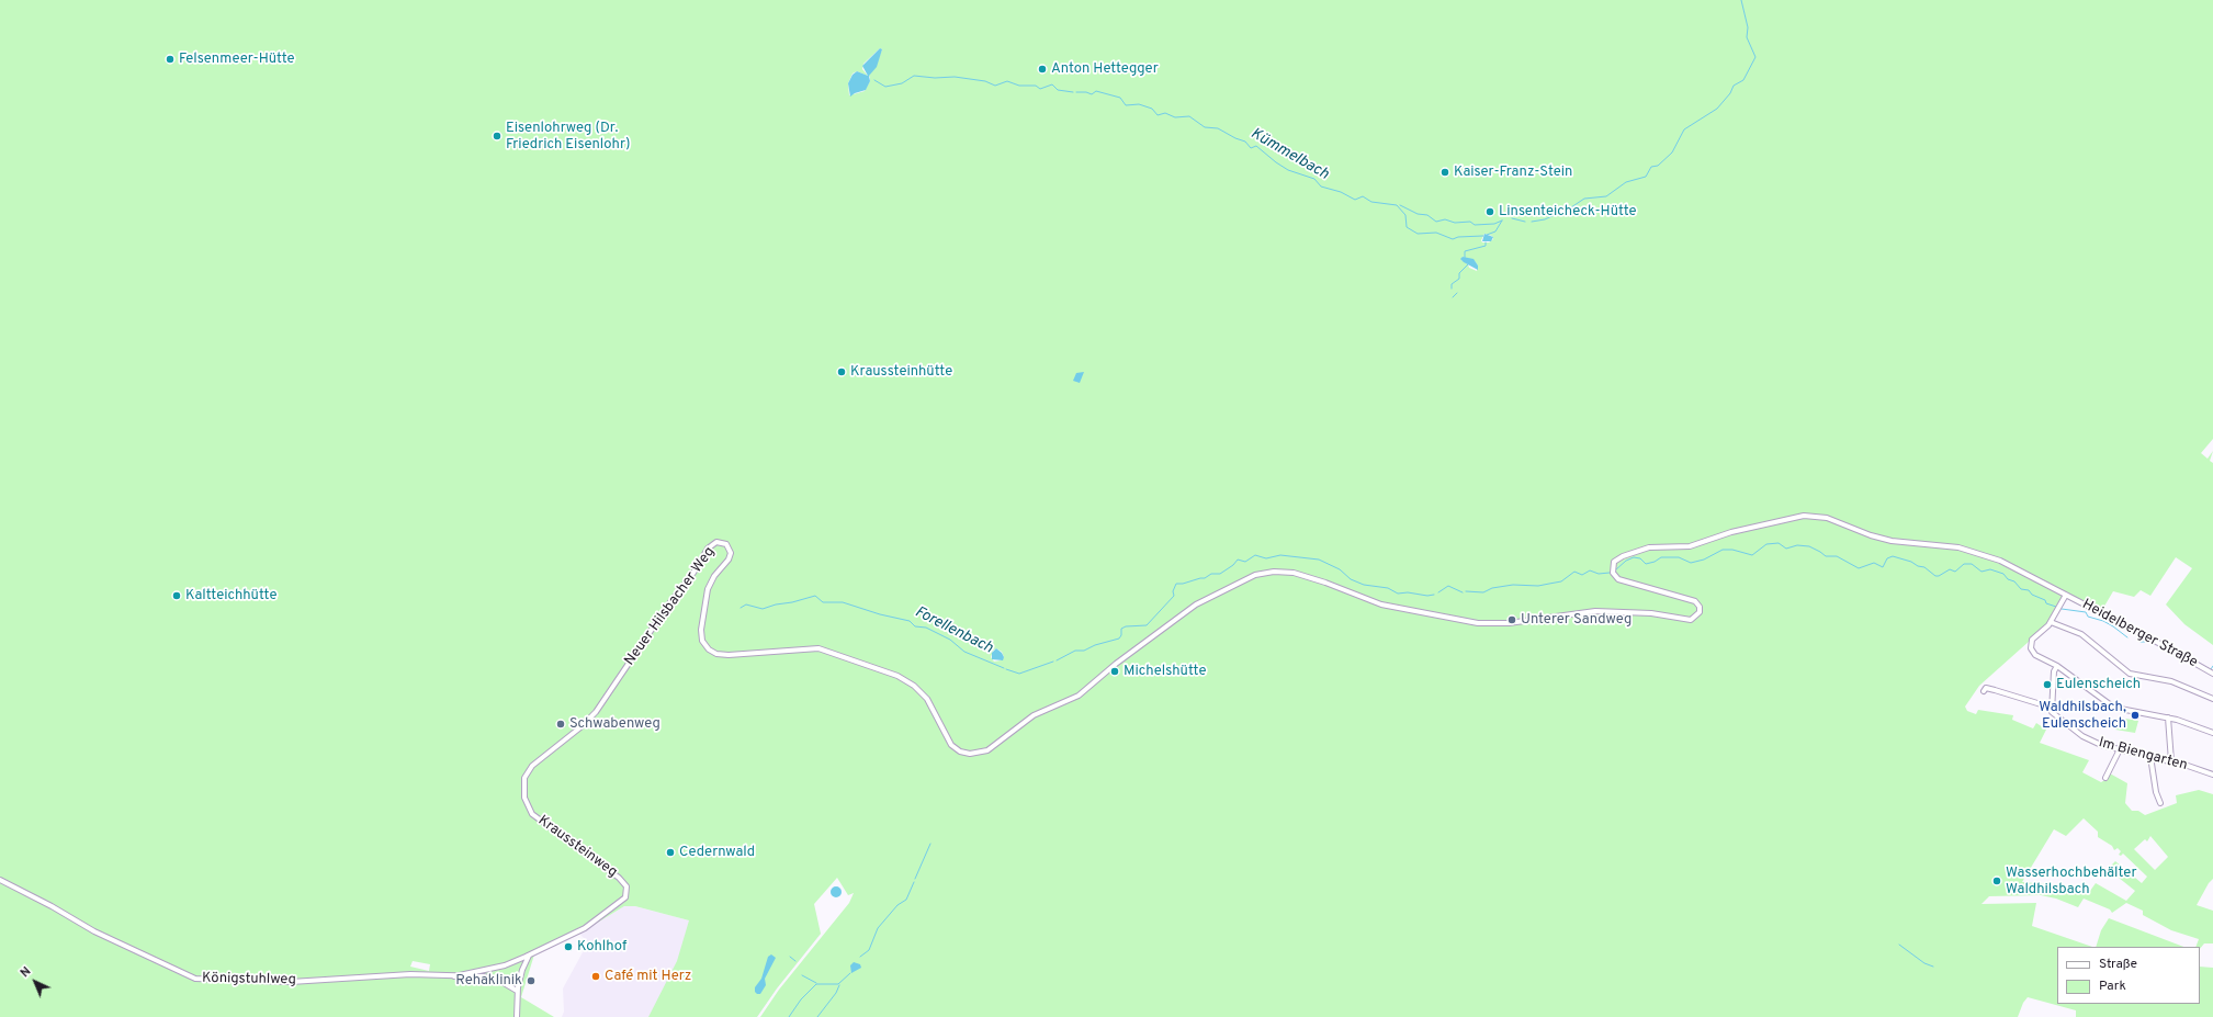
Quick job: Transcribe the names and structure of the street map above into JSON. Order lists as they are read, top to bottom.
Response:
{
  "streets": {
    "street": [
      "Neuer Hilsbacher Weg",
      "Heidelberger Straße",
      "Im Biengarten",
      "Kraussteinweg",
      "Königstuhlweg"
    ]
  },
  "crossings": [
    ["Neuer Hilsbacher Weg", "Heidelberger Straße"],
    ["Neuer Hilsbacher Weg", "Kraussteinweg"],
    ["Kraussteinweg", "Königstuhlweg"]
  ],
  "water": ["Kümmelbach", "Forellenbach"],
  "places": [
    "Felsenmeer-Hütte",
    "Anton Hettegger",
    "Eisenlohrweg (Dr. Friedrich Eisenlohr)",
    "Kaiser-Franz-Stein",
    "Linsenteicheck-Hütte",
    "Kraussteinhütte",
    "Kaltteichhütte",
    "Unterer Sandweg",
    "Michelshütte",
    "Eulenscheich",
    "Waldhilsbach, Eulenscheich",
    "Schwabenweg",
    "Cedernwald",
    "Wasserhochbehälter Waldhilsbach",
    "Kohlhof",
    "Café mit Herz",
    "Rehaklinik"
  ],
  "legend": ["Straße", "Park"],
  "north": "top left"
}
